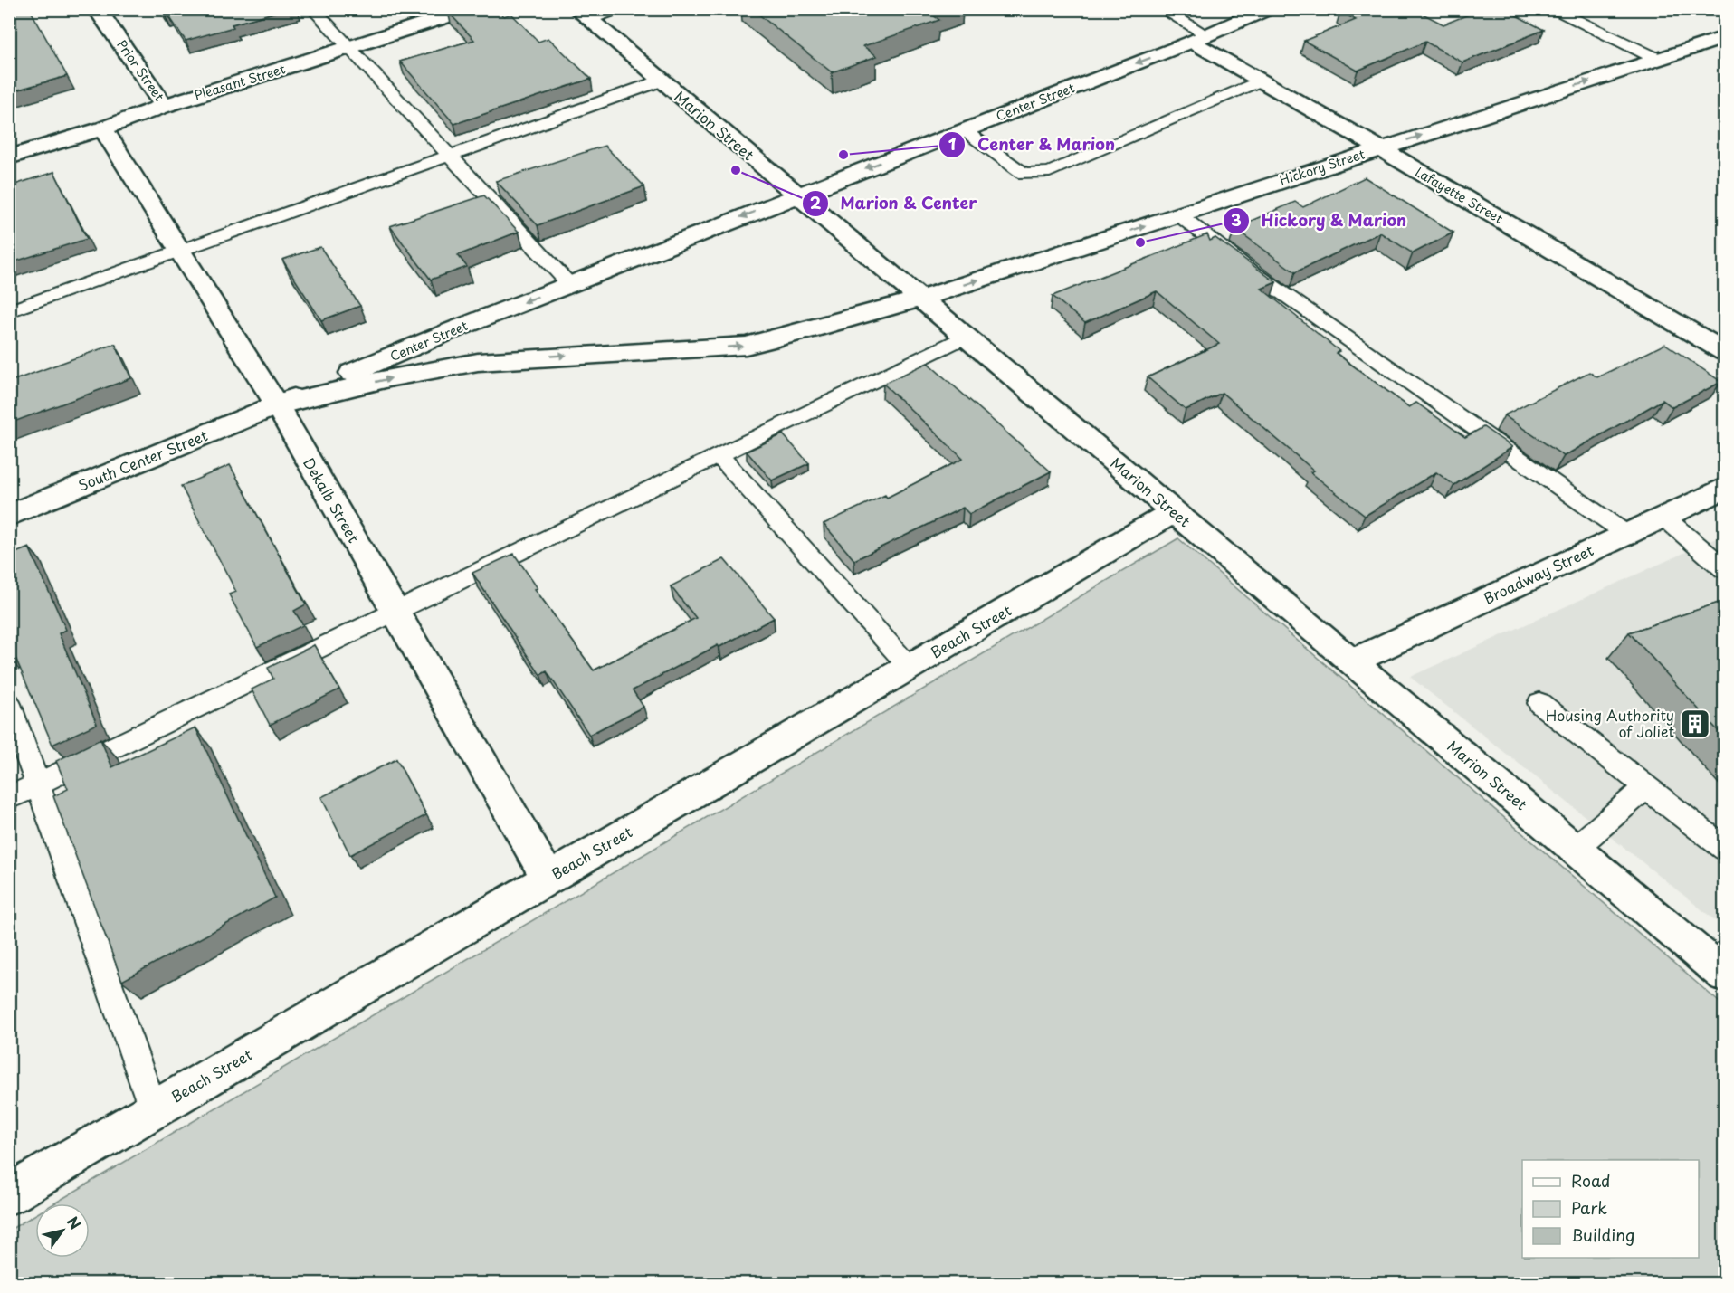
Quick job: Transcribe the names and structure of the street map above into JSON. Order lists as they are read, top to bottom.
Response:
{
  "streets": {
    "street": [
      "Prior Street",
      "Pleasant Street",
      "Center Street",
      "Marion Street",
      "Hickory Street",
      "Lafayette Street",
      "South Center Street",
      "Dekalb Street",
      "Broadway Street",
      "Beach Street"
    ]
  },
  "crossings": [
    ["Prior Street", "Pleasant Street"],
    ["Pleasant Street", "Dekalb Street"],
    ["Center Street", "Marion Street"],
    ["Center Street", "Hickory Street"],
    ["Center Street", "Lafayette Street"],
    ["Center Street", "South Center Street"],
    ["Center Street", "Dekalb Street"],
    ["Marion Street", "Hickory Street"],
    ["Marion Street", "Broadway Street"],
    ["Marion Street", "Beach Street"],
    ["Hickory Street", "Lafayette Street"],
    ["South Center Street", "Dekalb Street"],
    ["Dekalb Street", "Beach Street"]
  ],
  "one_way": ["Hickory Street"],
  "places": {
    "other": ["Center & Marion", "Marion & Center", "Hickory & Marion"],
    "building": ["Housing Authority of Joliet"]
  },
  "legend": ["Road", "Park", "Building"],
  "north": "top right"
}
